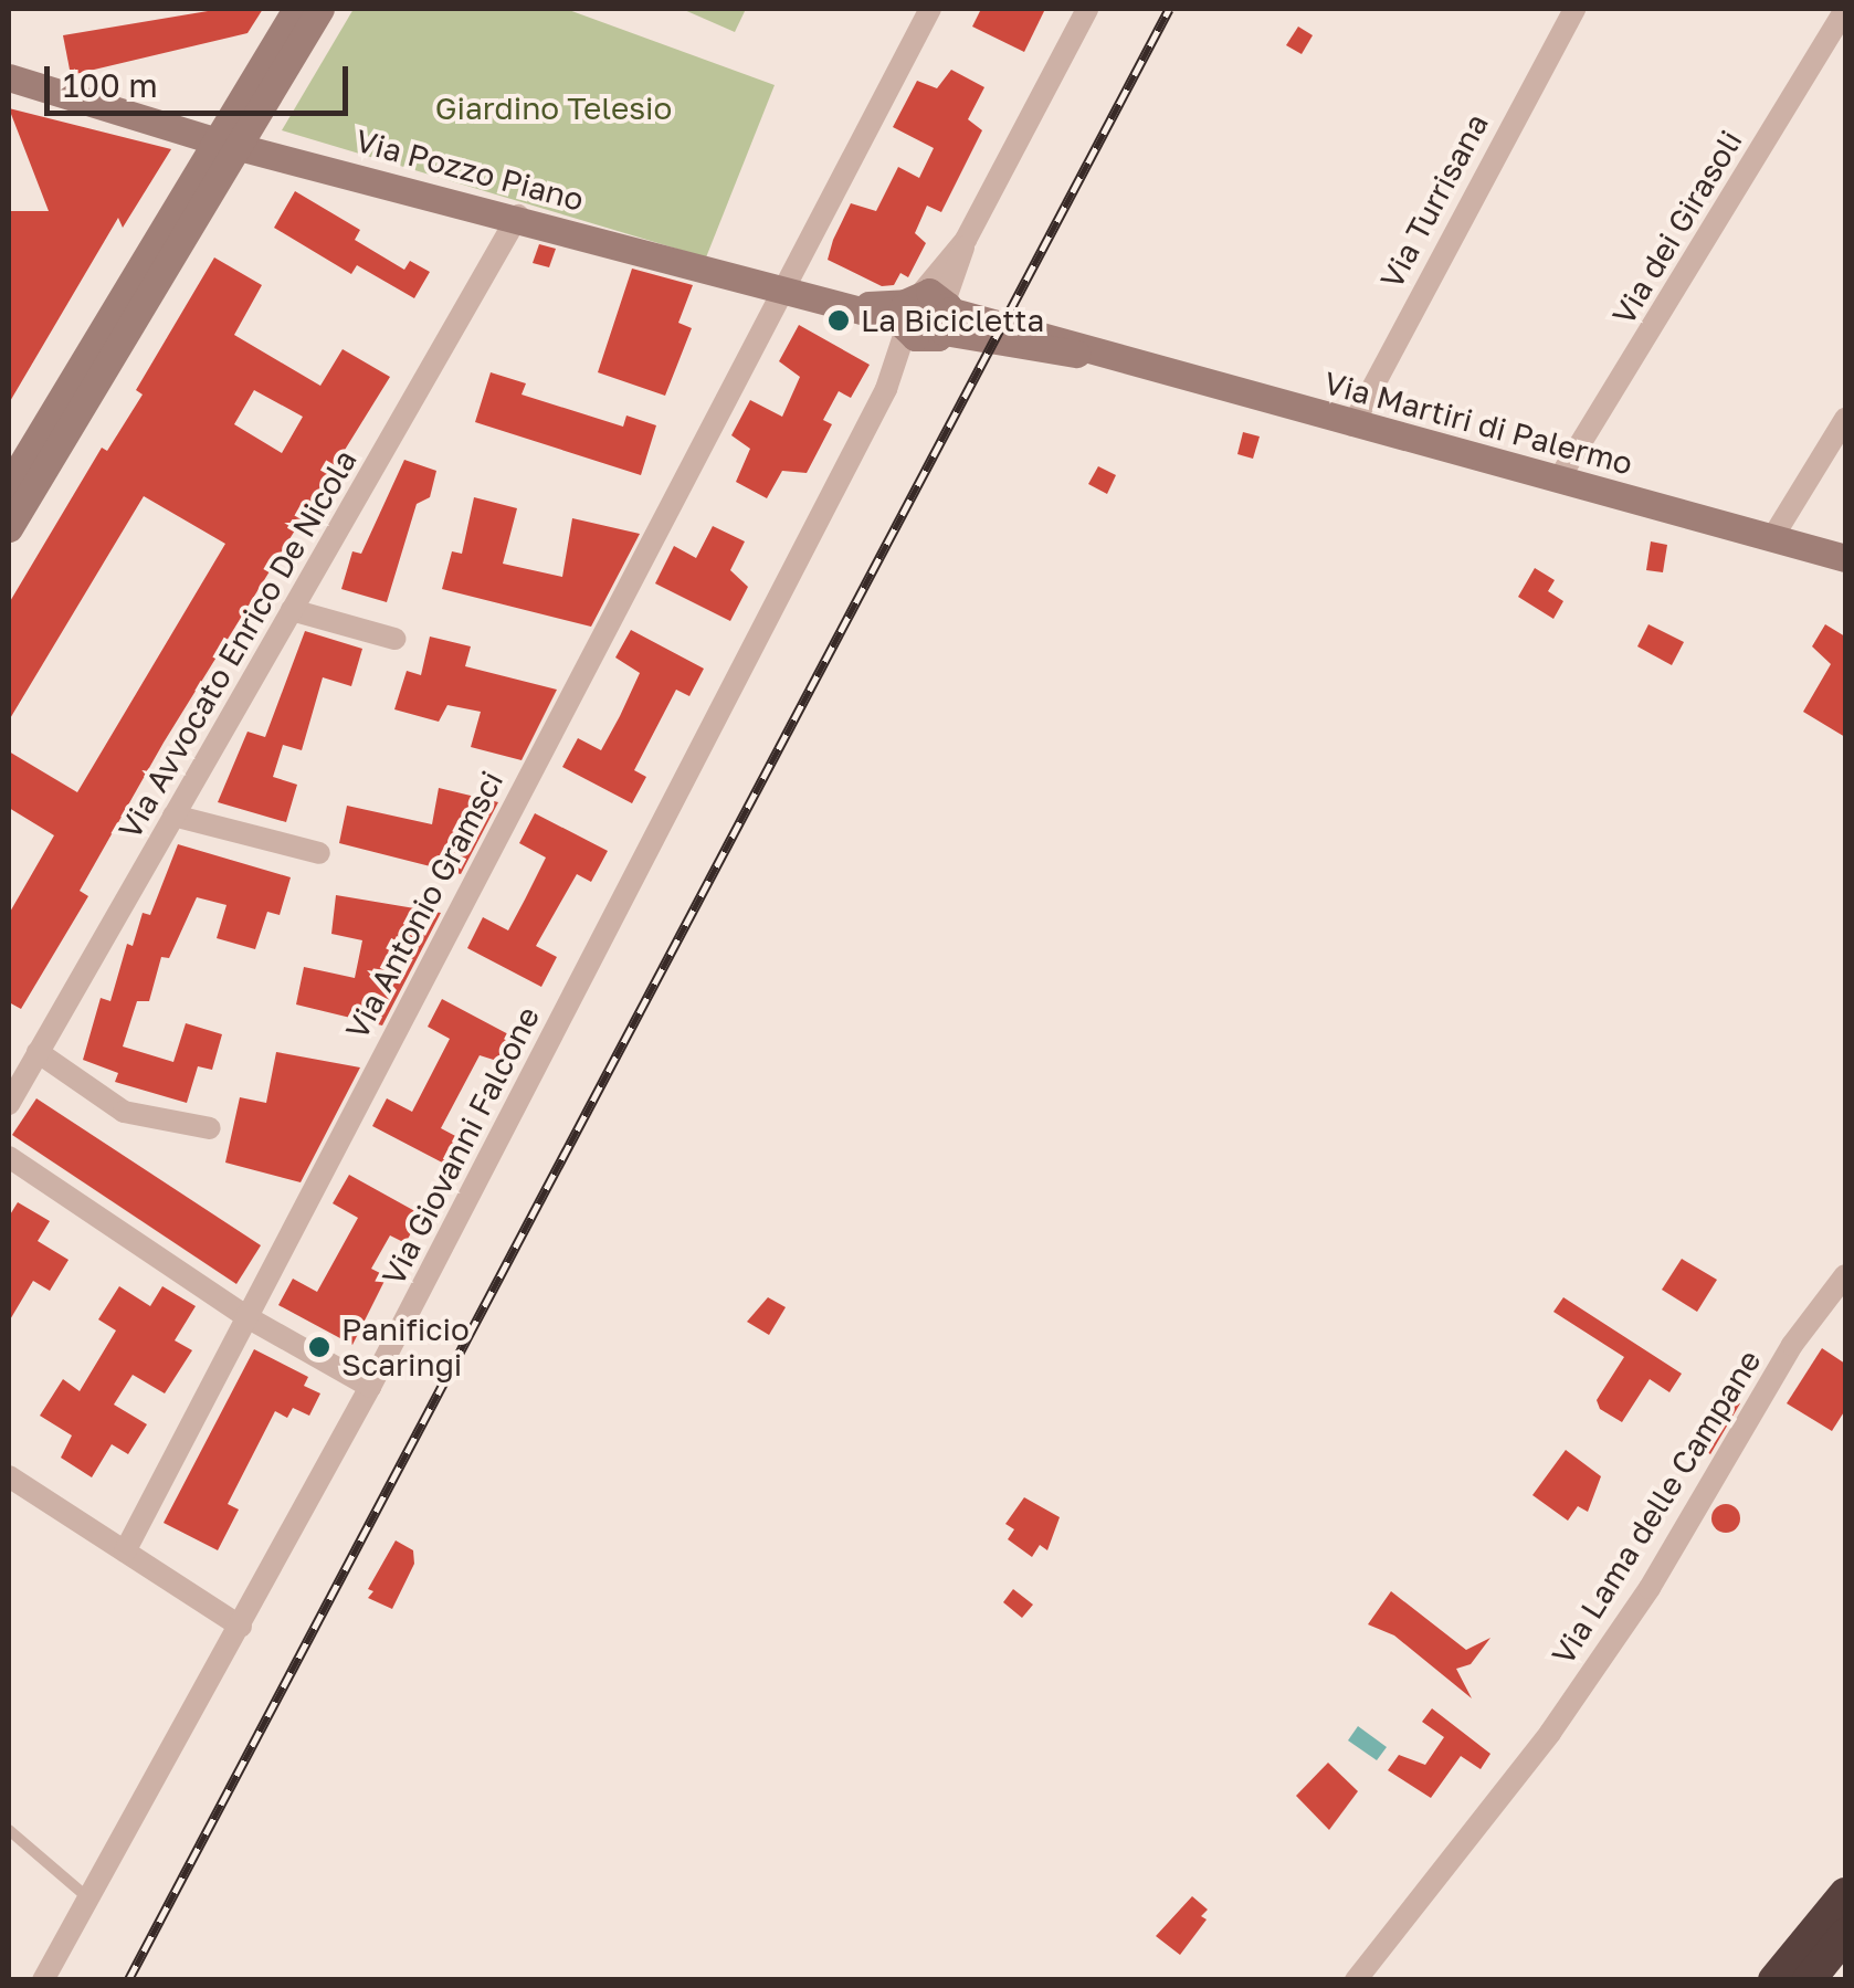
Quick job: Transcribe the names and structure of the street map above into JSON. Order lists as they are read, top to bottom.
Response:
{
  "streets": {
    "street": [
      "Via Pozzo Piano",
      "Via Turrisana",
      "Via dei Girasoli",
      "Via Martiri di Palermo",
      "Via Avvocato Enrico De Nicola",
      "Via Antonio Gramsci",
      "Via Giovanni Falcone",
      "Via Lama delle Campane"
    ]
  },
  "crossings": [
    ["Via Pozzo Piano", "Via Martiri di Palermo"],
    ["Via Pozzo Piano", "Via Avvocato Enrico De Nicola"],
    ["Via Pozzo Piano", "Via Antonio Gramsci"],
    ["Via Pozzo Piano", "Via Giovanni Falcone"],
    ["Via Turrisana", "Via Martiri di Palermo"],
    ["Via dei Girasoli", "Via Martiri di Palermo"]
  ],
  "parks": ["Giardino Telesio"],
  "places": ["La Bicicletta", "Panificio Scaringi"],
  "scale_bar": "100 m"
}
